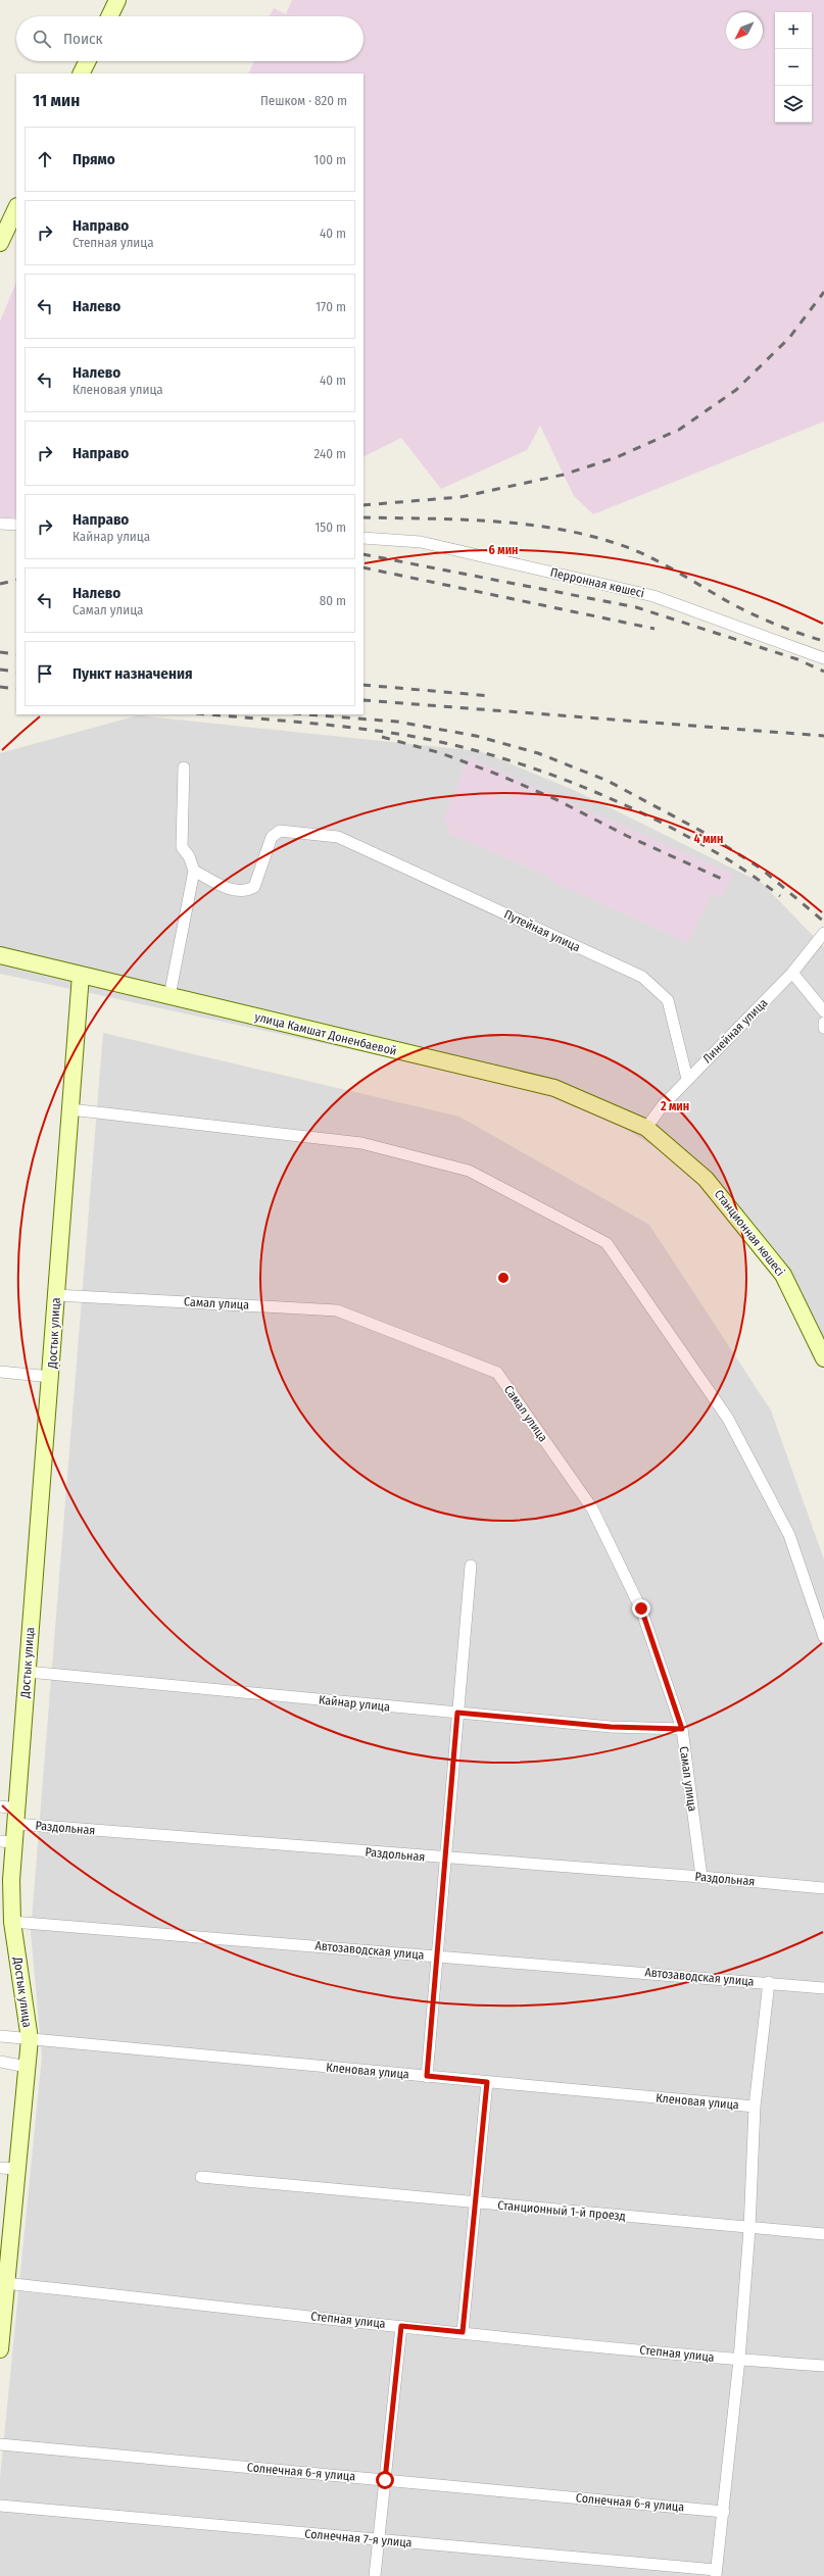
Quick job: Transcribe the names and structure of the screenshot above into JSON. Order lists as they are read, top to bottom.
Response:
{
  "streets": {
    "street": [
      "Перронная көшесі",
      "Путейная улица",
      "Линейная улица",
      "улица Камшат Доненбаевой",
      "Станционная көшесі",
      "Самал улица",
      "Достык улица",
      "Кайнар улица",
      "Раздольная",
      "Автозаводская улица",
      "Кленовая улица",
      "Станционный 1-й проезд",
      "Степная улица",
      "Солнечная 6-я улица",
      "Солнечная 7-я улица"
    ]
  },
  "crossings": [
    ["Путейная улица", "Линейная улица"],
    ["Линейная улица", "улица Камшат Доненбаевой"],
    ["Линейная улица", "Станционная көшесі"],
    ["улица Камшат Доненбаевой", "Станционная көшесі"],
    ["улица Камшат Доненбаевой", "Достык улица"],
    ["Самал улица", "Достык улица"],
    ["Самал улица", "Кайнар улица"],
    ["Самал улица", "Раздольная"],
    ["Достык улица", "Кайнар улица"],
    ["Достык улица", "Раздольная"],
    ["Достык улица", "Автозаводская улица"],
    ["Достык улица", "Кленовая улица"],
    ["Достык улица", "Степная улица"]
  ],
  "north": "bottom left",
  "page": {
    "map_buttons": ["+", "−"],
    "search": "Поиск",
    "heading": ["11 мин", "Пешком · 820 m"],
    "list": [
      ["Прямо", "100 m"],
      ["Направо", "Степная улица", "40 m"],
      ["Налево", "170 m"],
      ["Налево", "Кленовая улица", "40 m"],
      ["Направо", "240 m"],
      ["Направо", "Кайнар улица", "150 m"],
      ["Налево", "Самал улица", "80 m"],
      "Пункт назначения"
    ]
  },
  "rings": ["6 мин", "4 мин", "2 мин"]
}
